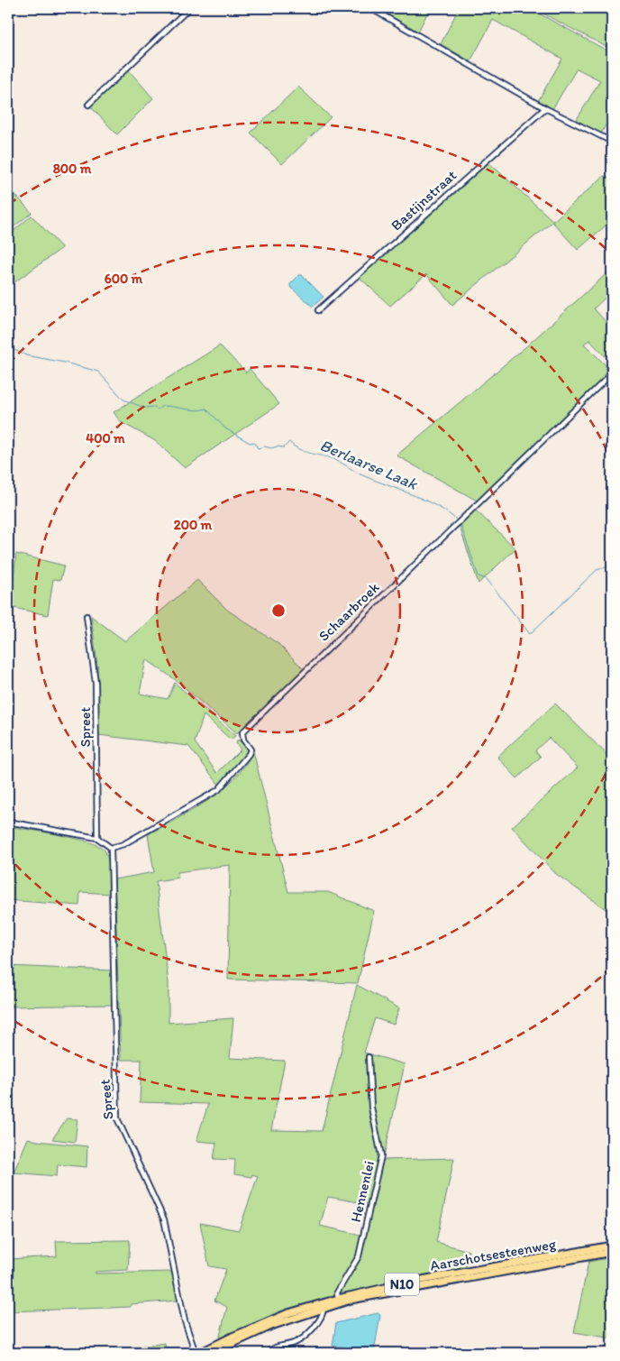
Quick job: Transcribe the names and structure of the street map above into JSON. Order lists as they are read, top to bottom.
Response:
{
  "streets": {
    "main road": ["Aarschotsesteenweg", "N10"],
    "street": [
      "Bastijnstraat",
      "Schaarbroek",
      "Spreet",
      "Hennenlei"
    ]
  },
  "crossings": [
    ["Schaarbroek", "Spreet"],
    ["Hennenlei", "Aarschotsesteenweg"]
  ],
  "water": ["Berlaarse Laak"],
  "rings": [
    "800 m",
    "600 m",
    "400 m",
    "200 m"
  ]
}
